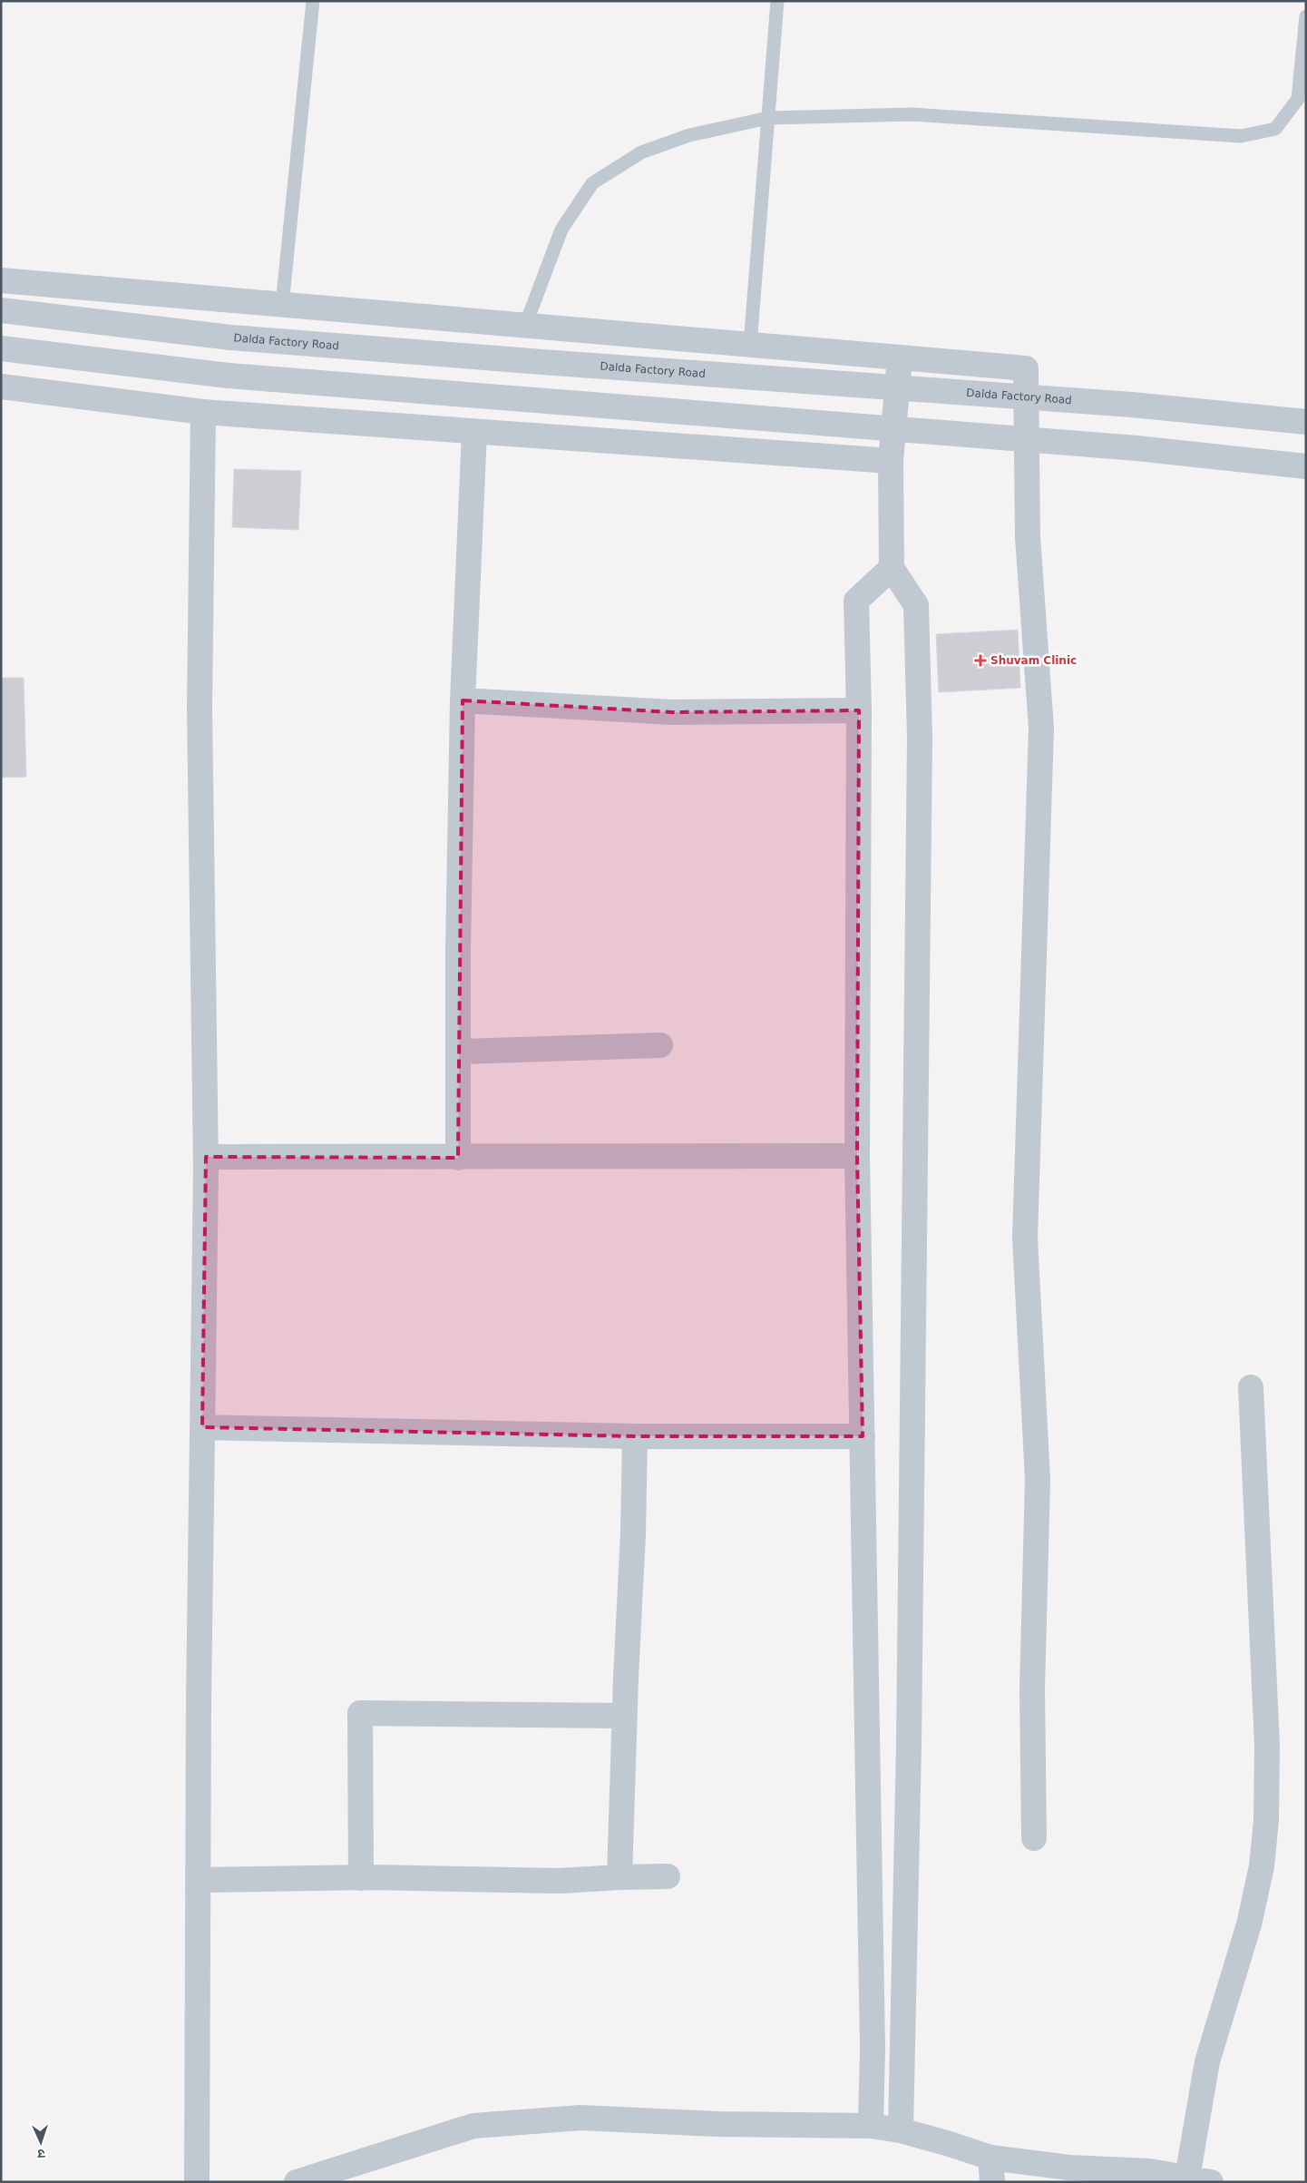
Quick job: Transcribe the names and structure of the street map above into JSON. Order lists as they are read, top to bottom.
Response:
{
  "streets": {
    "street": ["Dalda Factory Road"]
  },
  "places": {
    "health": ["Shuvam Clinic"]
  },
  "north": "bottom"
}
